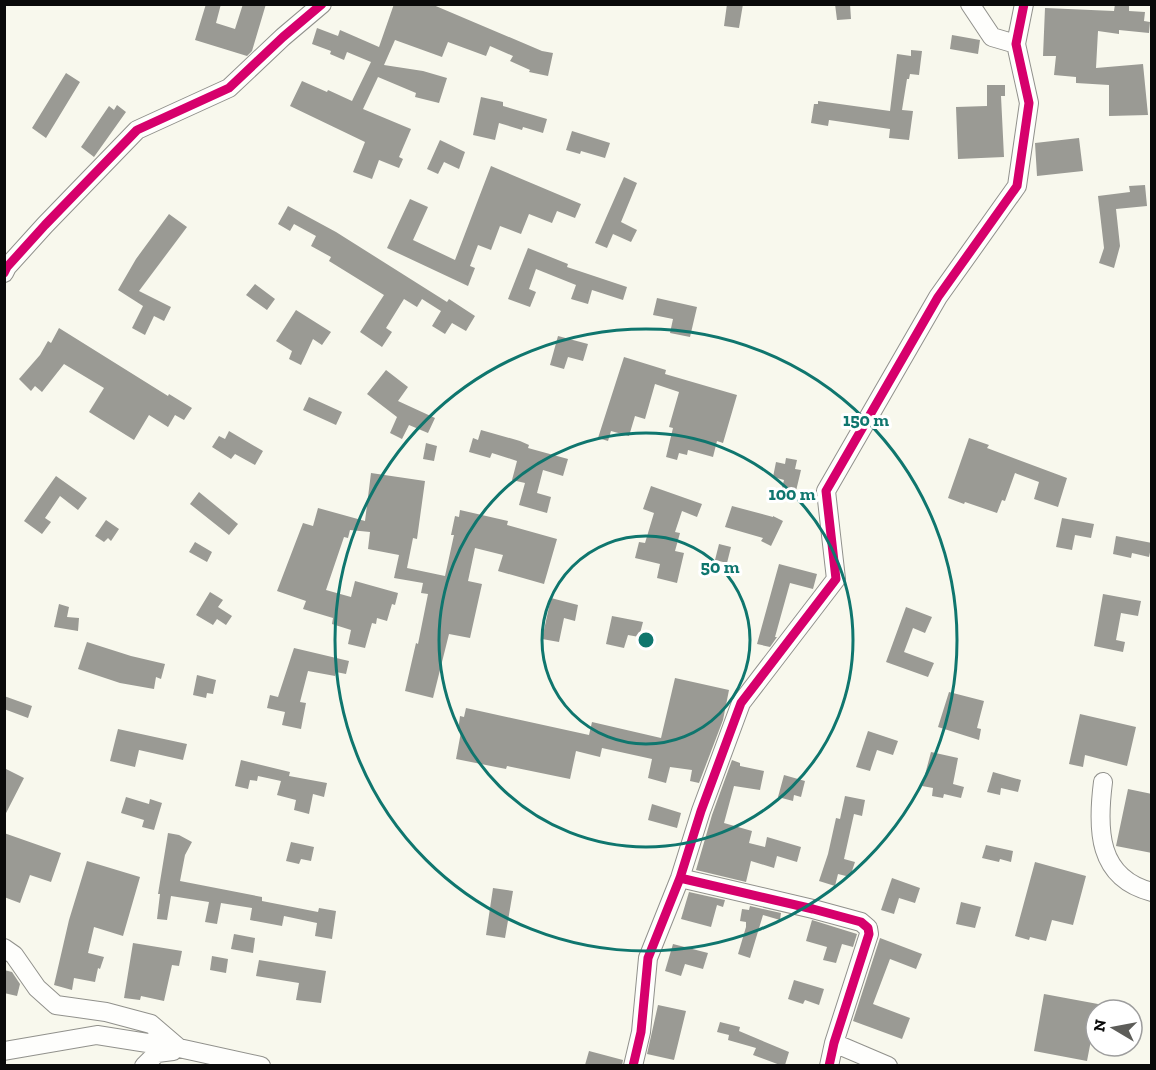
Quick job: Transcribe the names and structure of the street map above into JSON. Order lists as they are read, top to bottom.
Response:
{
  "north": "left",
  "rings": ["150 m", "100 m", "50 m"]
}
